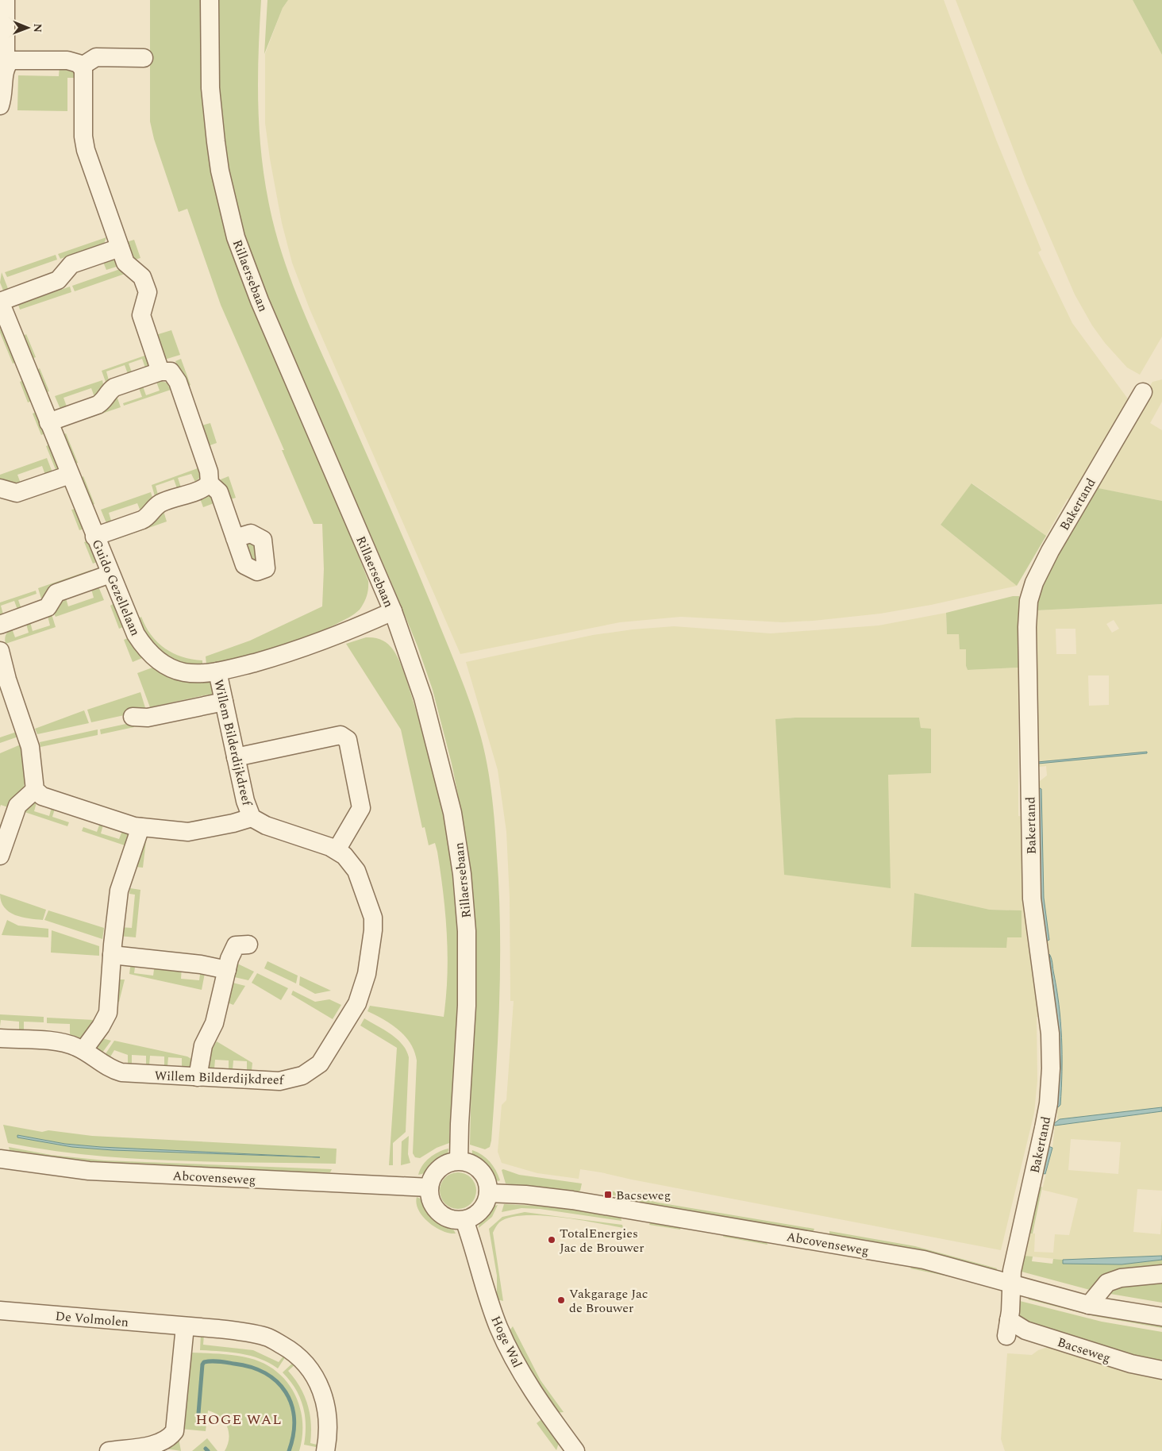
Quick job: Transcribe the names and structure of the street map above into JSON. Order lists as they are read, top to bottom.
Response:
{
  "streets": {
    "street": [
      "Rillaersebaan",
      "Bakertand",
      "Guido Gezellelaan",
      "Willem Bilderdijkdreef",
      "Abcovenseweg",
      "De Volmolen",
      "Hoge Wal",
      "Bacseweg"
    ]
  },
  "crossings": [
    ["Rillaersebaan", "Guido Gezellelaan"],
    ["Rillaersebaan", "Abcovenseweg"],
    ["Rillaersebaan", "Hoge Wal"],
    ["Bakertand", "Abcovenseweg"],
    ["Bakertand", "Bacseweg"],
    ["Guido Gezellelaan", "Willem Bilderdijkdreef"],
    ["Abcovenseweg", "Hoge Wal"],
    ["Abcovenseweg", "Bacseweg"]
  ],
  "districts": ["HOGE WAL"],
  "places": {
    "transit": ["Bacseweg"],
    "other": ["TotalEnergies Jac de Brouwer", "Vakgarage Jac de Brouwer"]
  },
  "north": "right"
}
